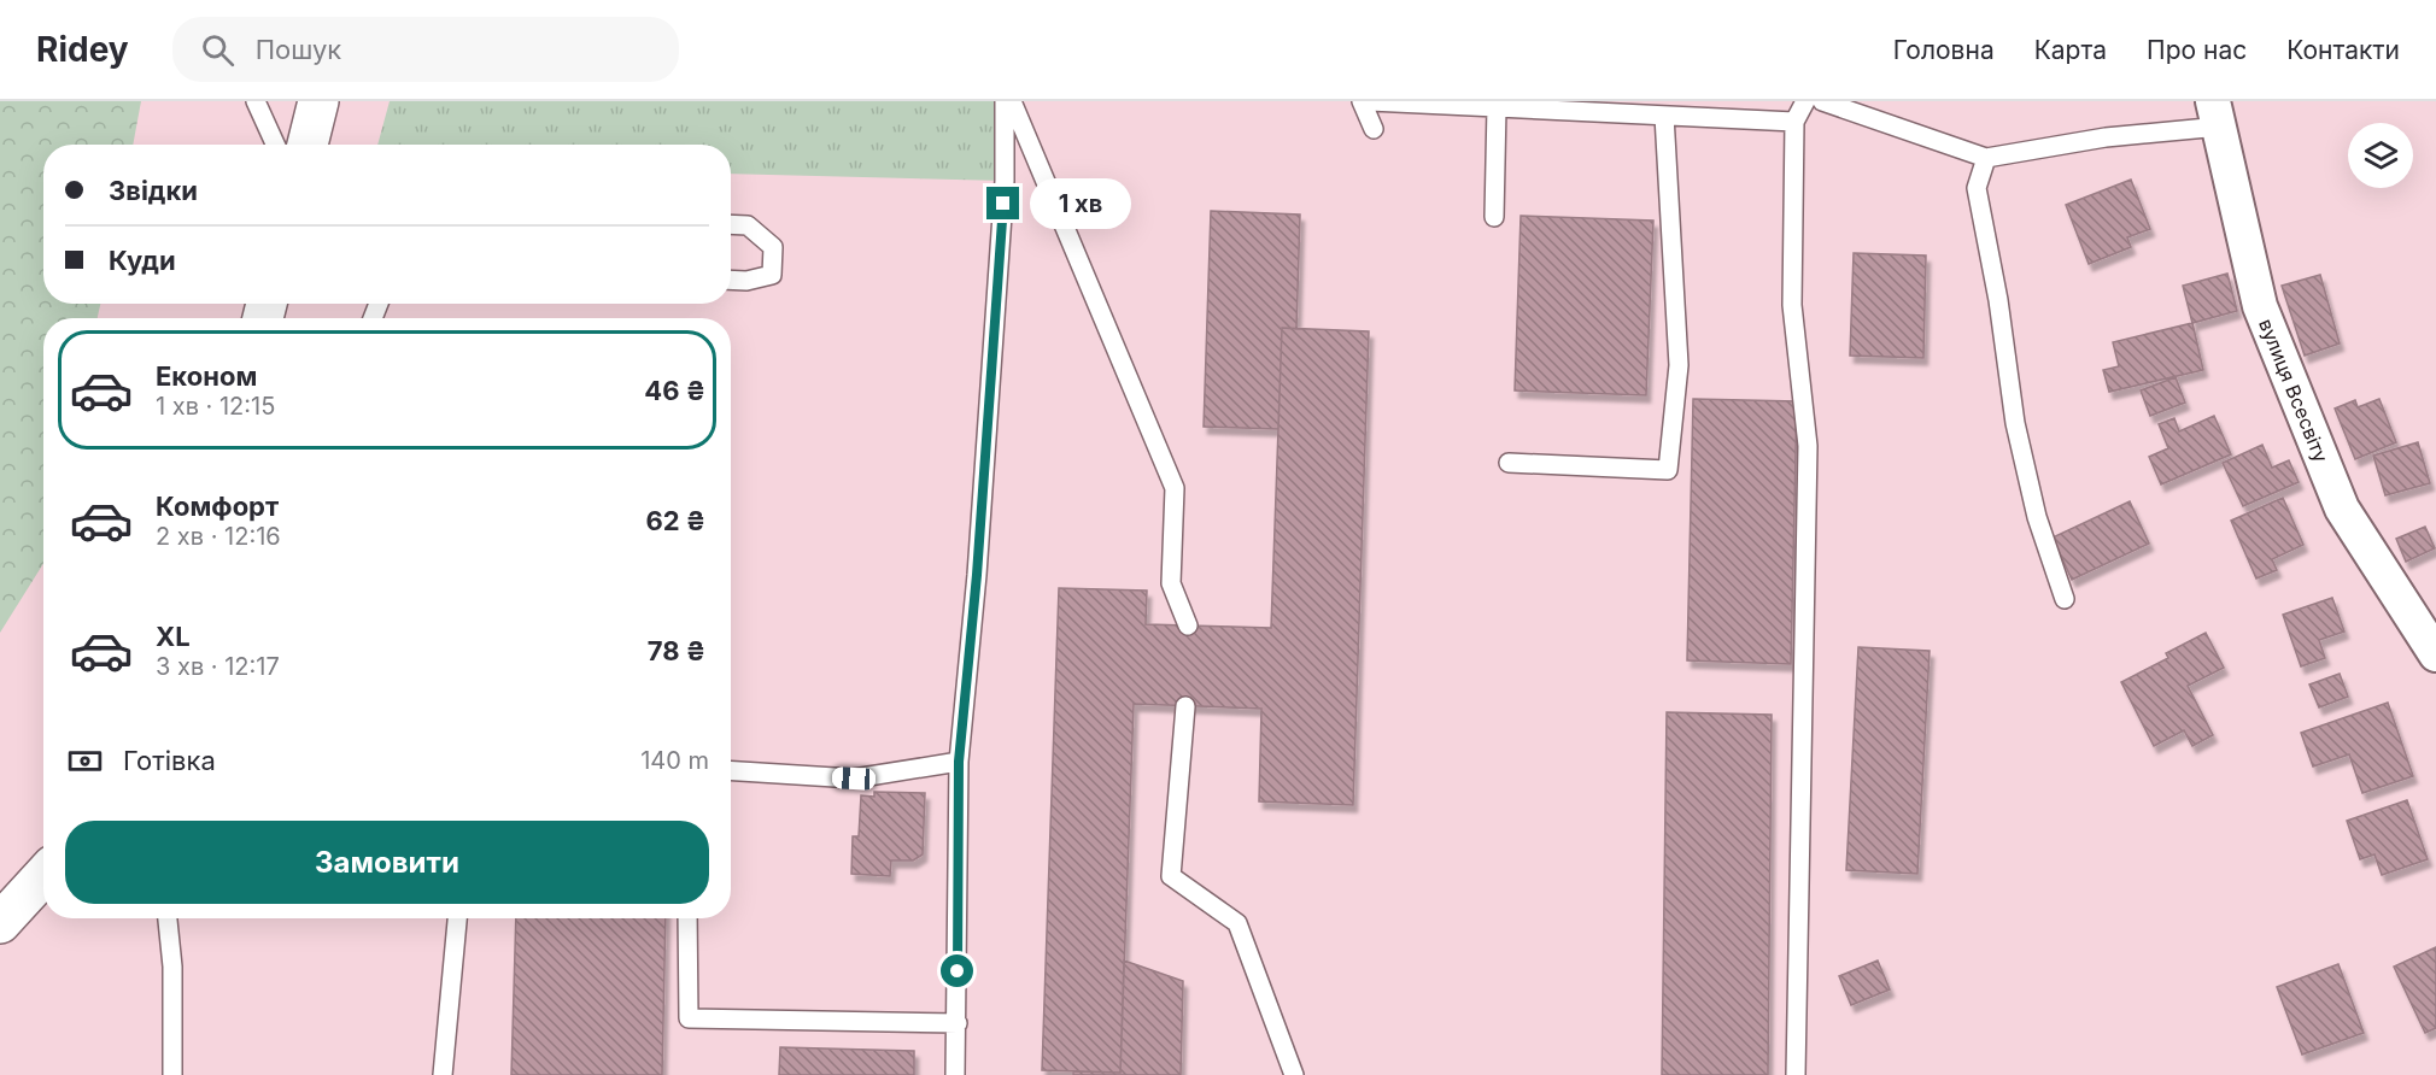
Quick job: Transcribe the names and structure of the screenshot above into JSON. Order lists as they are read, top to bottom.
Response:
{
  "streets": {
    "street": ["вулиця Всесвіту"]
  },
  "page": {
    "header": "Ridey",
    "search": "Пошук",
    "nav": [
      "Головна",
      "Карта",
      "Про нас",
      "Контакти"
    ],
    "banner": ["Звідки", "Куди"],
    "bubble": "1 хв",
    "list": [
      {
        "name": "Економ",
        "note": "1 хв · 12:15",
        "value": "46 ₴"
      },
      {
        "name": "Комфорт",
        "note": "2 хв · 12:16",
        "value": "62 ₴"
      },
      {
        "name": "XL",
        "note": "3 хв · 12:17",
        "value": "78 ₴"
      }
    ],
    "pay": ["Готівка", "140 m"],
    "buttons": "Замовити"
  }
}
